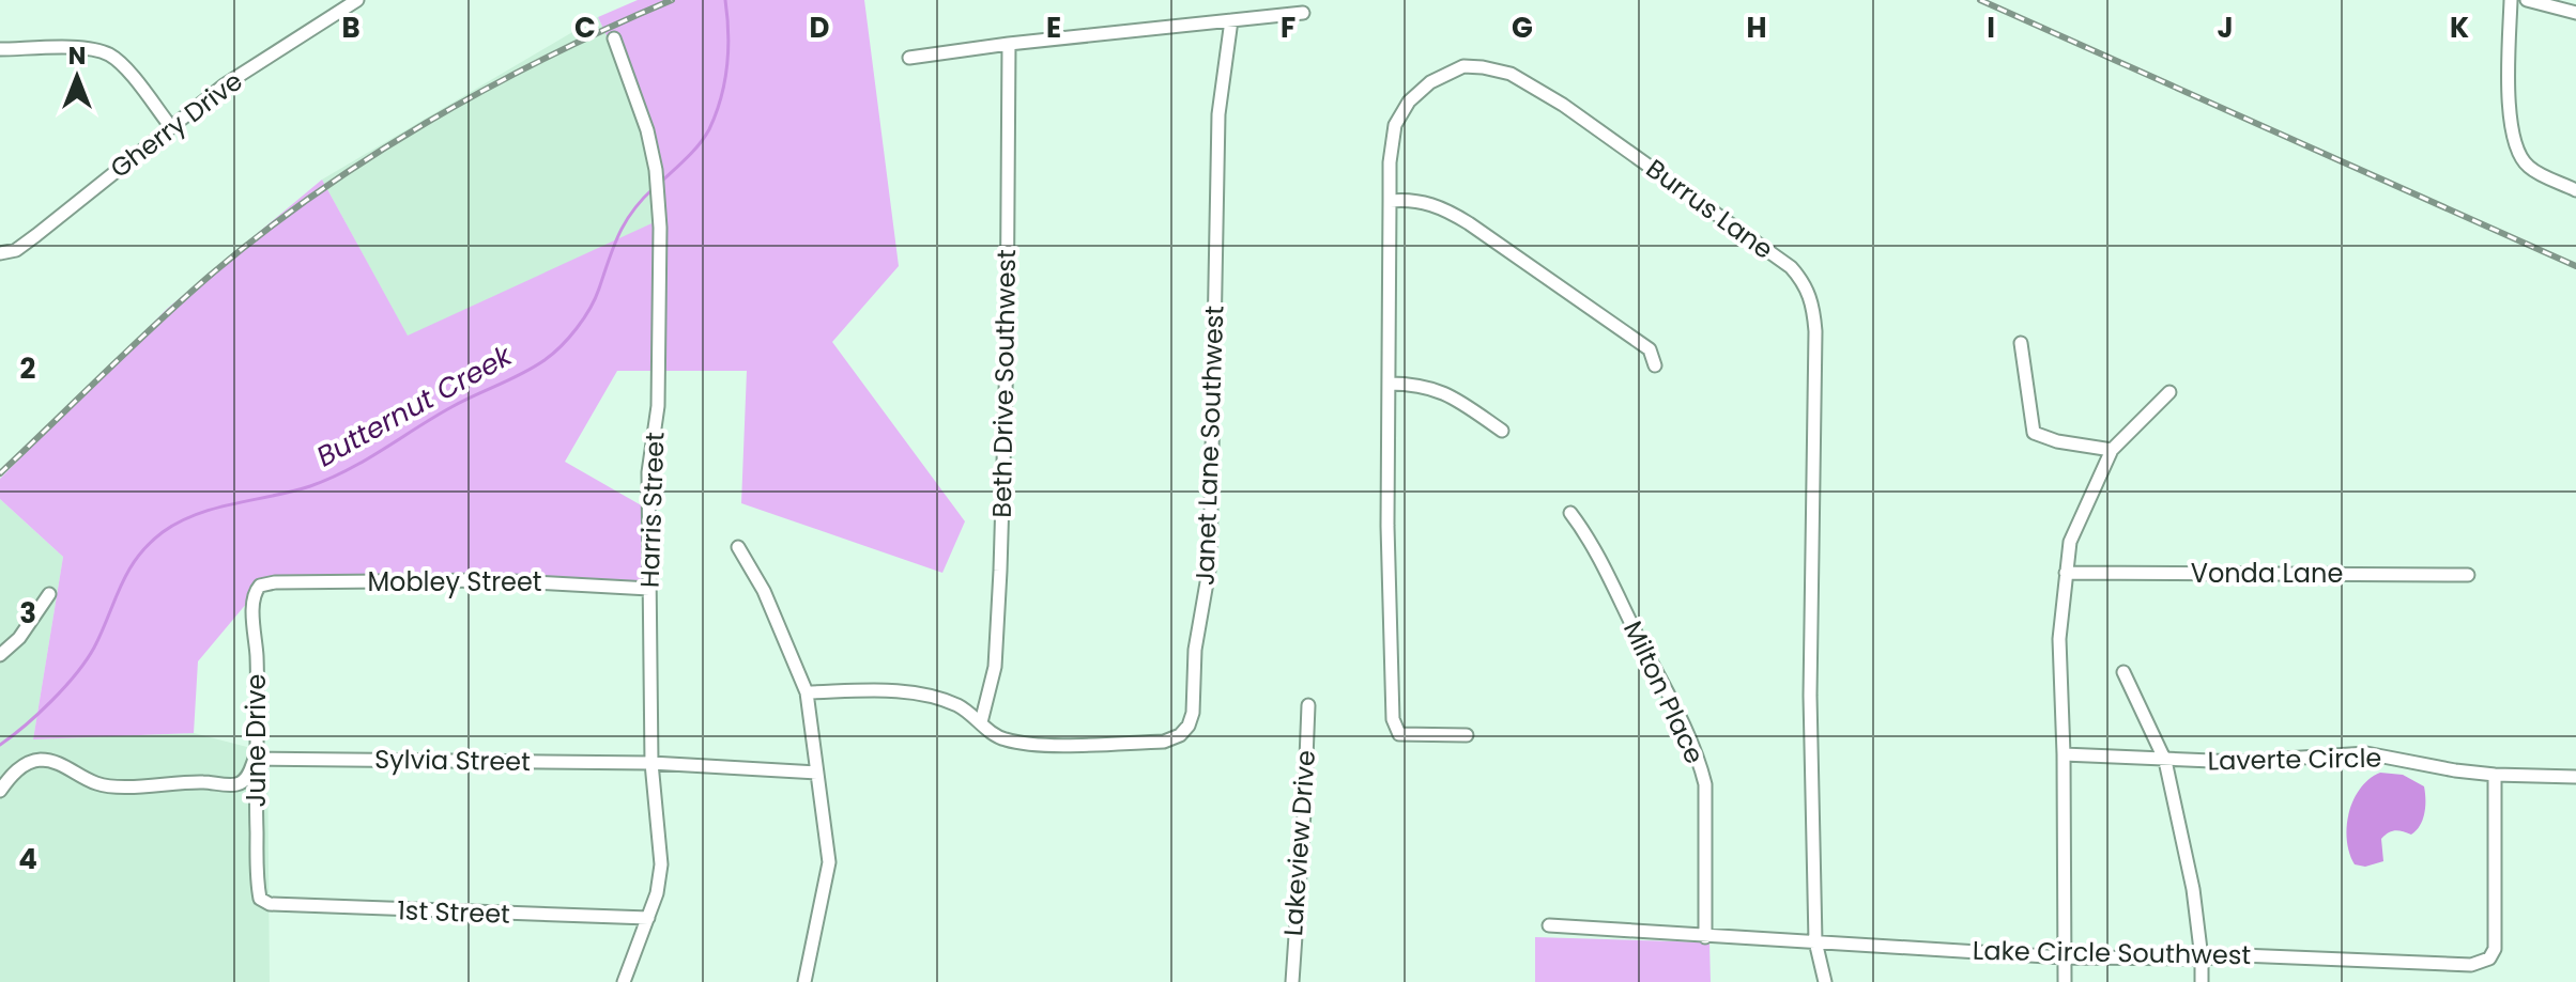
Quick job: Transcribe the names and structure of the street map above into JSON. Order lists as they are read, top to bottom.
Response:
{
  "streets": {
    "street": [
      "Gherry Drive",
      "Burrus Lane",
      "Beth Drive Southwest",
      "Janet Lane Southwest",
      "Harris Street",
      "Vonda Lane",
      "Mobley Street",
      "Milton Place",
      "June Drive",
      "Laverte Circle",
      "Sylvia Street",
      "Lakeview Drive",
      "1st Street",
      "Lake Circle Southwest"
    ]
  },
  "crossings": [
    ["Burrus Lane", "Lake Circle Southwest"],
    ["Beth Drive Southwest", "Janet Lane Southwest"],
    ["Harris Street", "Mobley Street"],
    ["Harris Street", "Sylvia Street"],
    ["Harris Street", "1st Street"],
    ["Mobley Street", "June Drive"],
    ["Milton Place", "Lake Circle Southwest"],
    ["June Drive", "Sylvia Street"],
    ["June Drive", "1st Street"],
    ["Laverte Circle", "Lake Circle Southwest"]
  ],
  "water": ["Butternut Creek"],
  "north": "top",
  "grid": {
    "columns": [
      "B",
      "C",
      "D",
      "E",
      "F",
      "G",
      "H",
      "I",
      "J",
      "K"
    ],
    "rows": ["2", "3", "4"]
  }
}
